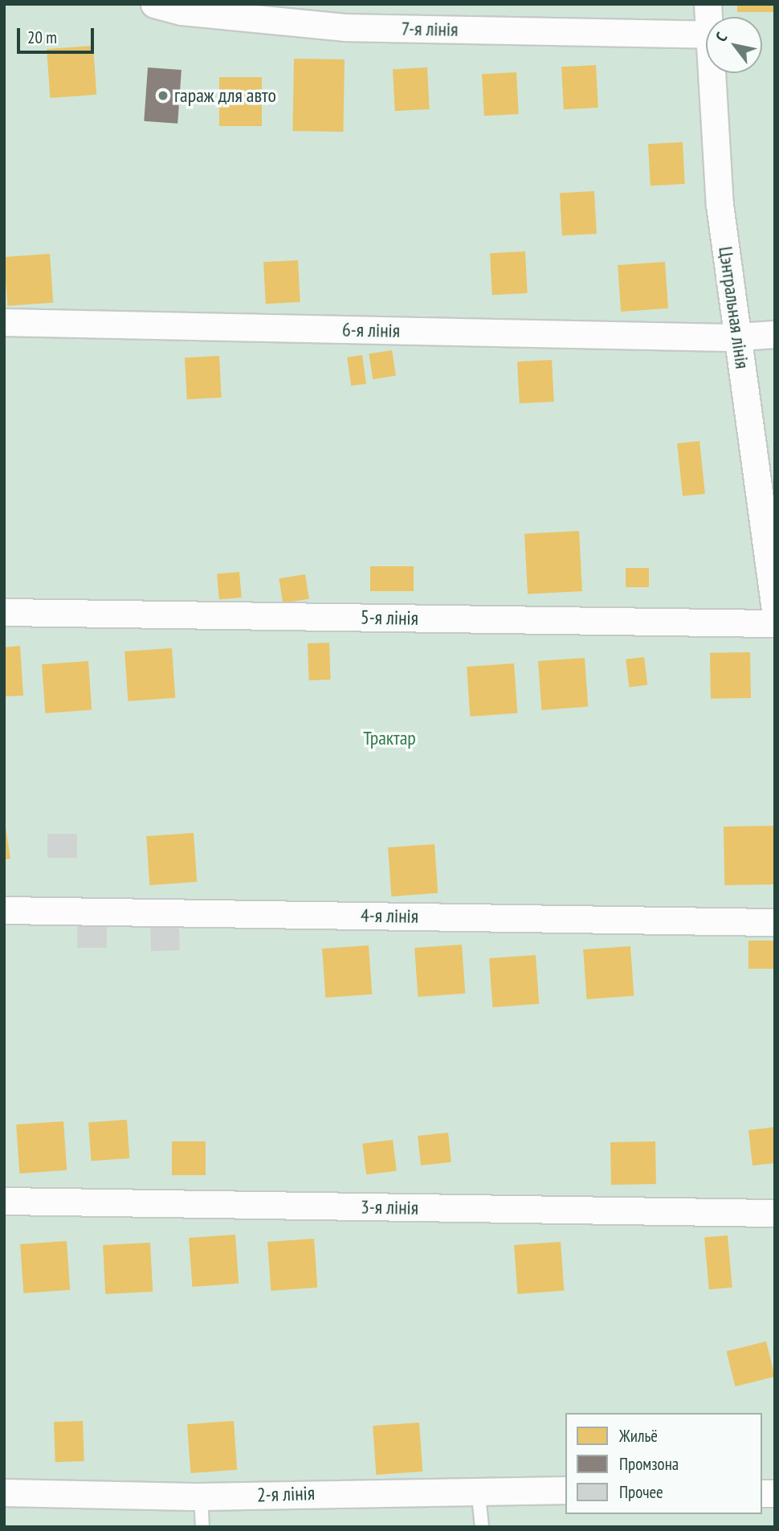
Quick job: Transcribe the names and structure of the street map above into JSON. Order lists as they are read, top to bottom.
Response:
{
  "streets": {
    "street": [
      "7-я лінія",
      "Цэнтральная лінія",
      "6-я лінія",
      "5-я лінія",
      "4-я лінія",
      "3-я лінія",
      "2-я лінія"
    ]
  },
  "crossings": [
    ["Цэнтральная лінія", "6-я лінія"]
  ],
  "parks": ["Трактар"],
  "places": ["гараж для авто"],
  "legend": ["Жильё", "Промзона", "Прочее"],
  "scale_bar": "20 m",
  "north": "top left"
}
